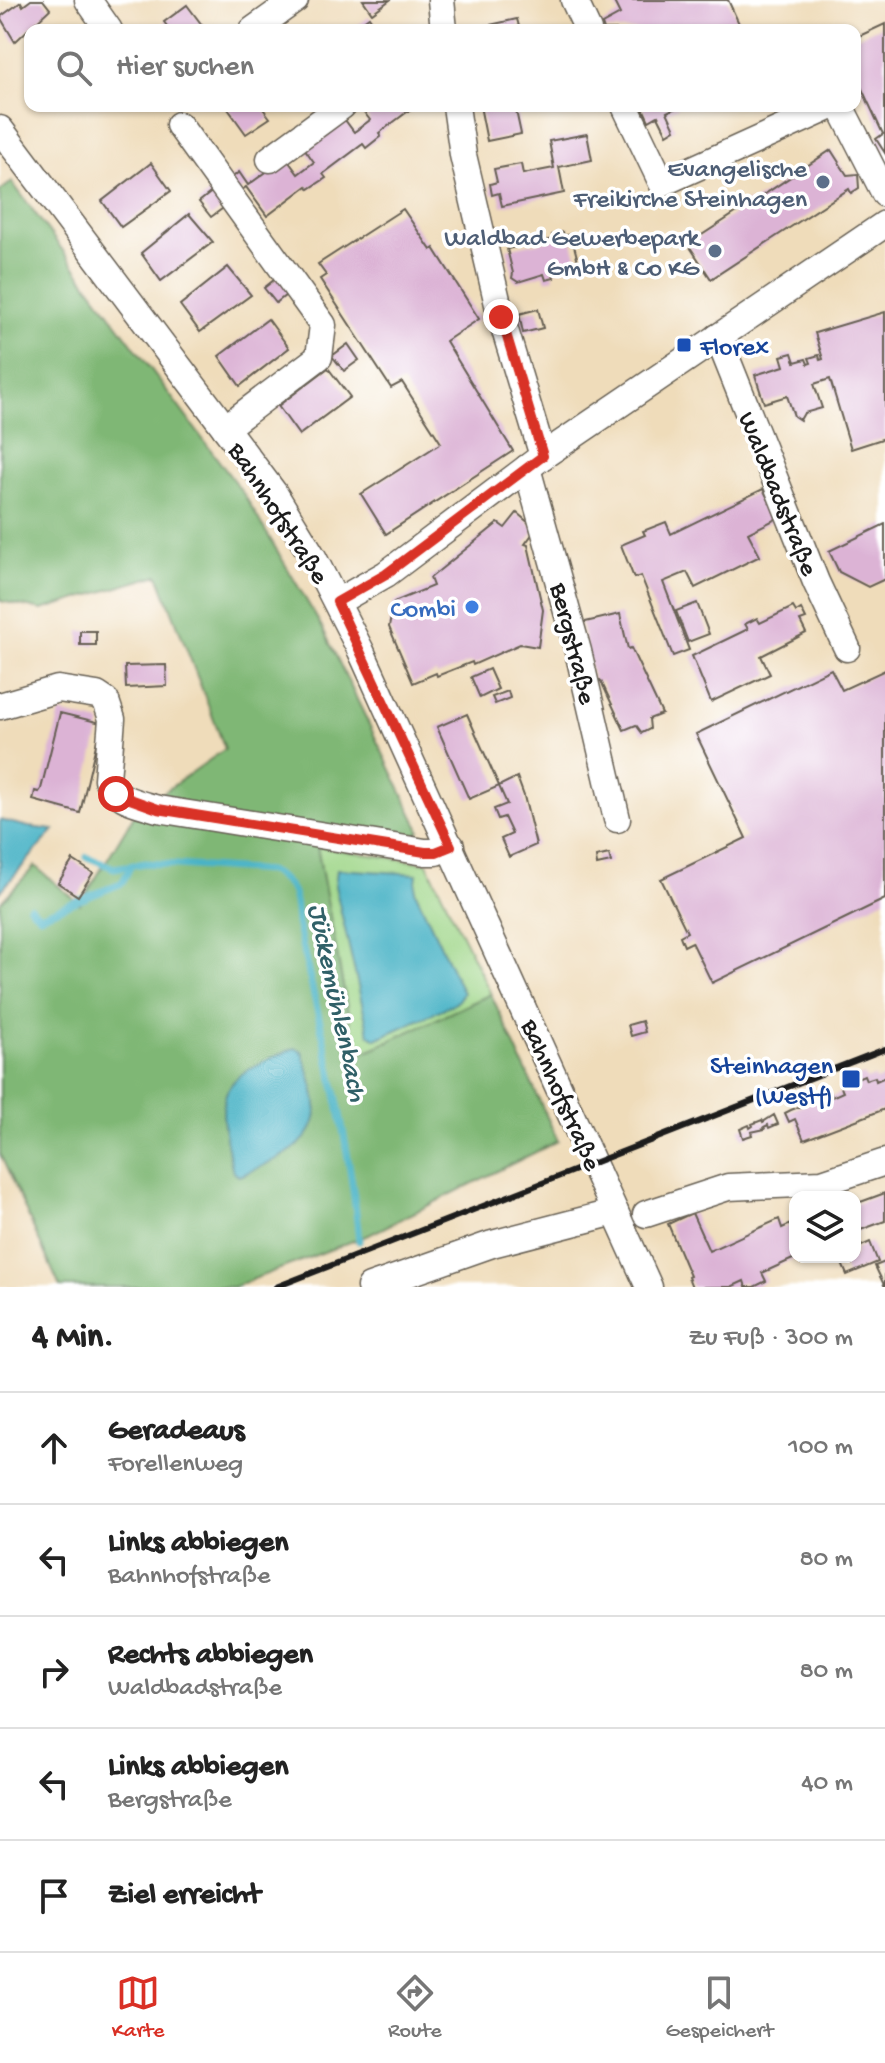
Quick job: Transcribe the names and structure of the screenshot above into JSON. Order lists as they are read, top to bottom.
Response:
{
  "streets": {
    "street": ["Waldbadstraße", "Bahnhofstraße", "Bergstraße"]
  },
  "water": ["Jückemühlenbach"],
  "places": {
    "other": ["Evangelische Freikirche Steinhagen", "Waldbad Gewerbepark GmbH & Co KG", "Combi"],
    "transit": ["Florex", "Steinhagen (Westf)"]
  },
  "page": {
    "search": "Hier suchen",
    "heading": ["4 Min.", "Zu Fuß · 300 m"],
    "list": [
      ["Geradeaus", "Forellenweg", "100 m"],
      ["Links abbiegen", "Bahnhofstraße", "80 m"],
      ["Rechts abbiegen", "Waldbadstraße", "80 m"],
      ["Links abbiegen", "Bergstraße", "40 m"],
      "Ziel erreicht"
    ],
    "nav": ["Karte", "Route", "Gespeichert"]
  }
}
